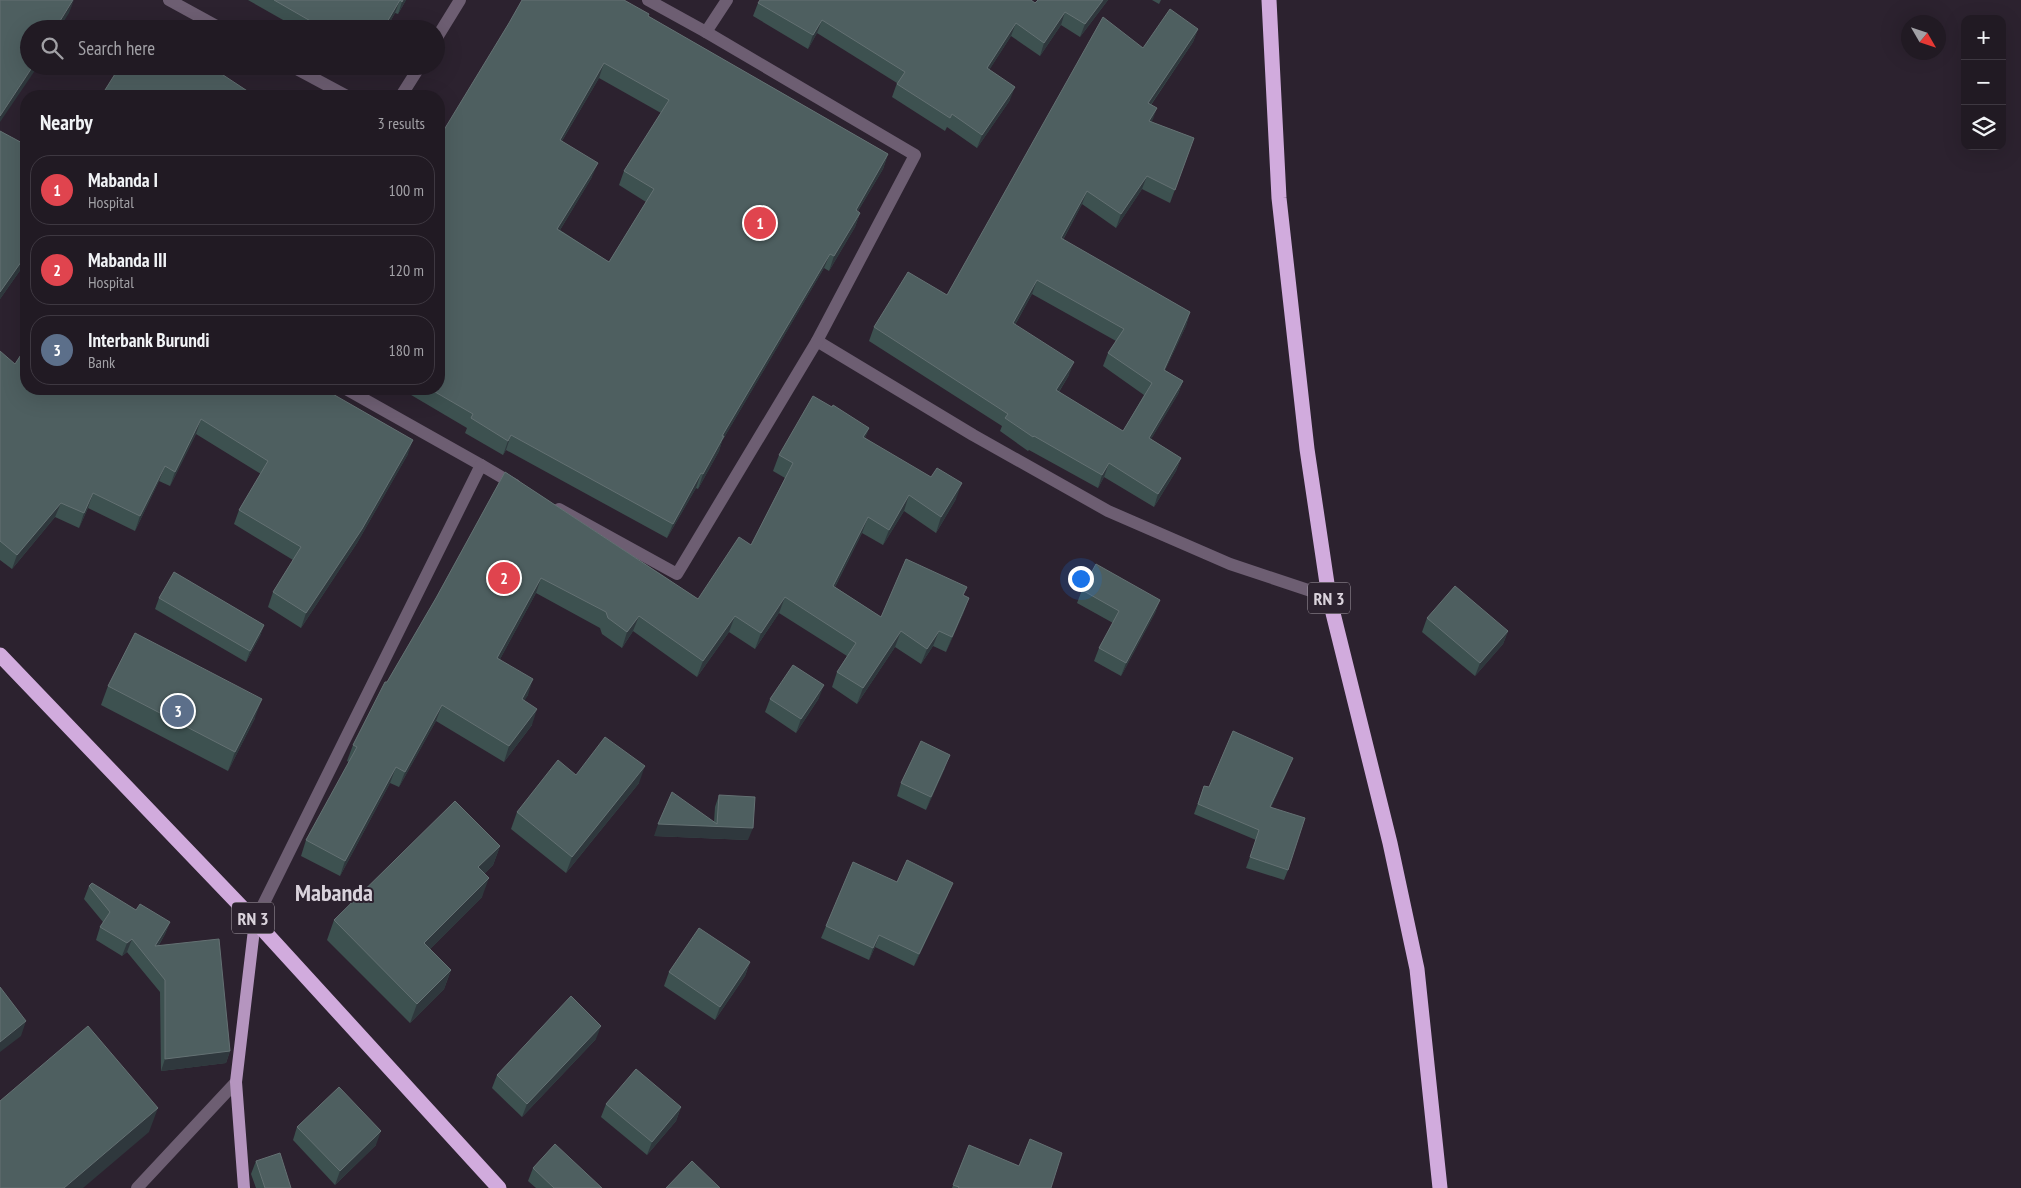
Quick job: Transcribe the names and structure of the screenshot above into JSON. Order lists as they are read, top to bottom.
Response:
{
  "streets": {
    "highway": ["RN 3"]
  },
  "districts": ["Mabanda"],
  "north": "bottom right",
  "page": {
    "map_buttons": ["+", "−"],
    "search": "Search here",
    "heading": ["Nearby", "3 results"],
    "list": [
      {
        "mark": "1",
        "name": "Mabanda I",
        "note": "Hospital",
        "value": "100 m"
      },
      {
        "mark": "2",
        "name": "Mabanda III",
        "note": "Hospital",
        "value": "120 m"
      },
      {
        "mark": "3",
        "name": "Interbank Burundi",
        "note": "Bank",
        "value": "180 m"
      }
    ],
    "pins": ["1", "2", "3"]
  }
}
